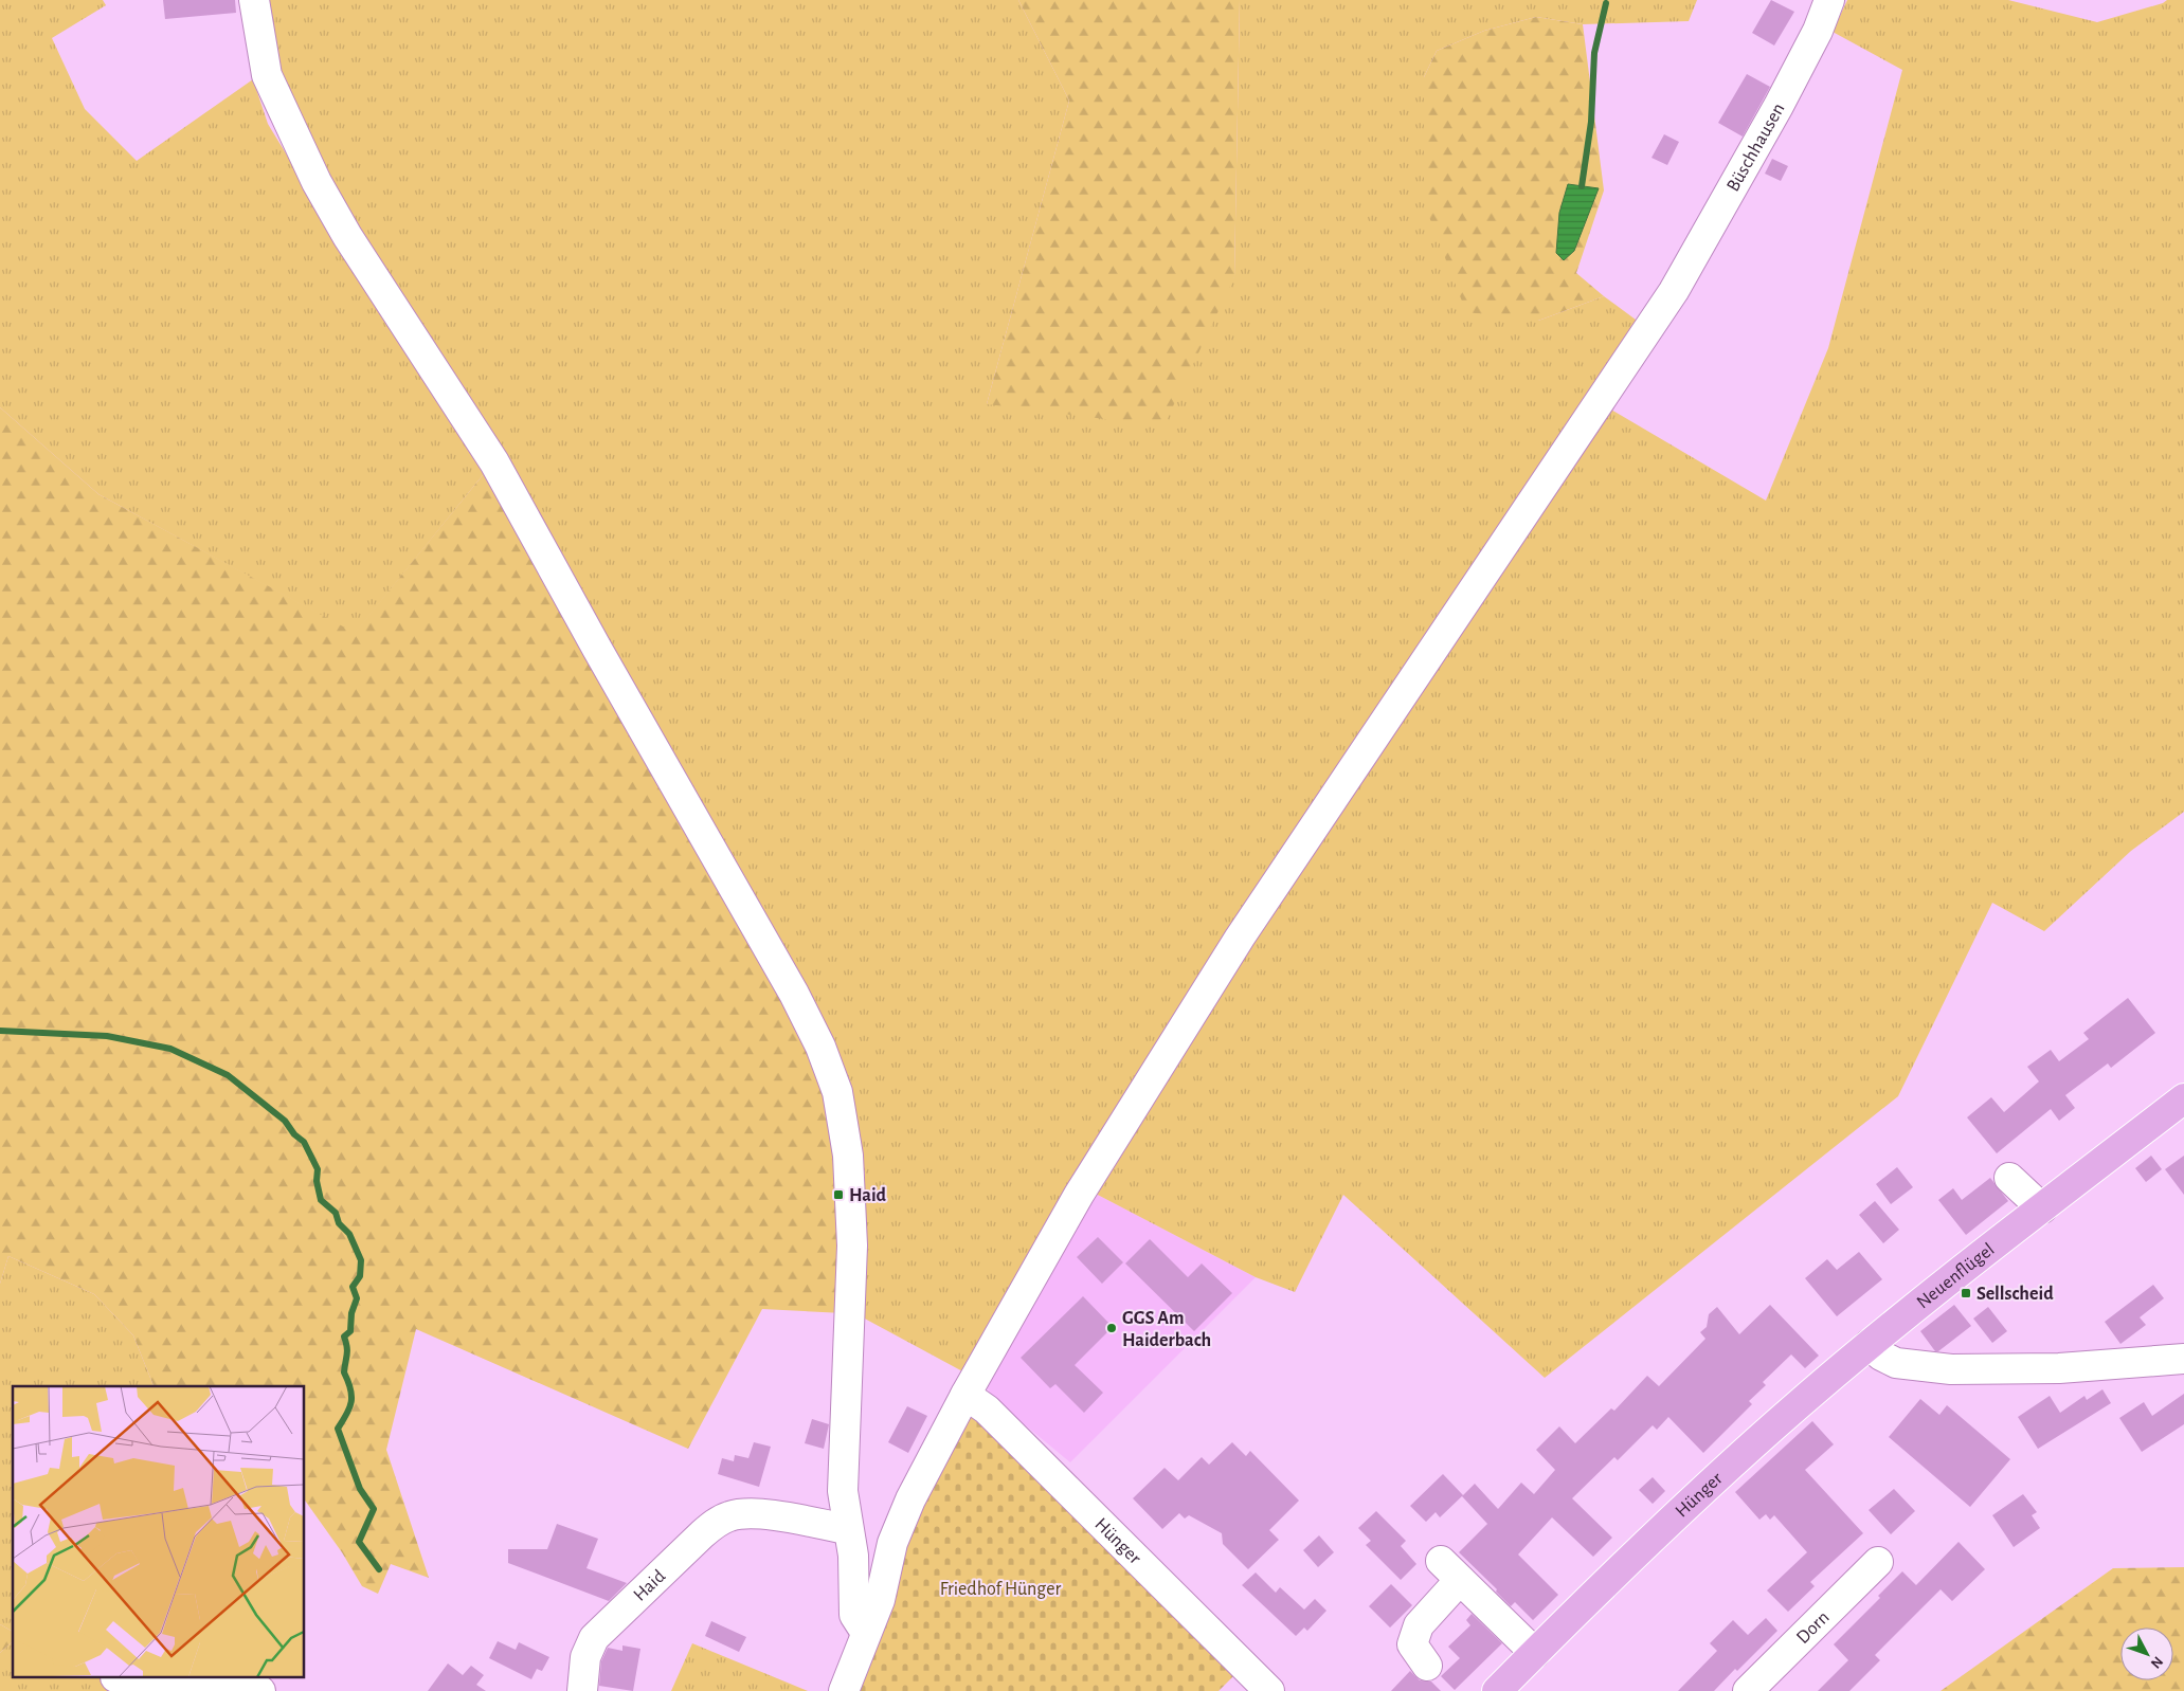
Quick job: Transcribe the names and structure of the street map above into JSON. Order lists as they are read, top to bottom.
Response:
{
  "streets": {
    "main road": ["Neuenflügel", "Hünger"],
    "street": ["Büschhausen", "Haid", "Dorn"]
  },
  "crossings": [
    ["Büschhausen", "Hünger"],
    ["Neuenflügel", "Hünger"]
  ],
  "parks": ["Friedhof Hünger"],
  "places": {
    "transit": ["Haid", "Sellscheid"],
    "other": ["GGS Am Haiderbach"]
  },
  "north": "bottom right"
}
